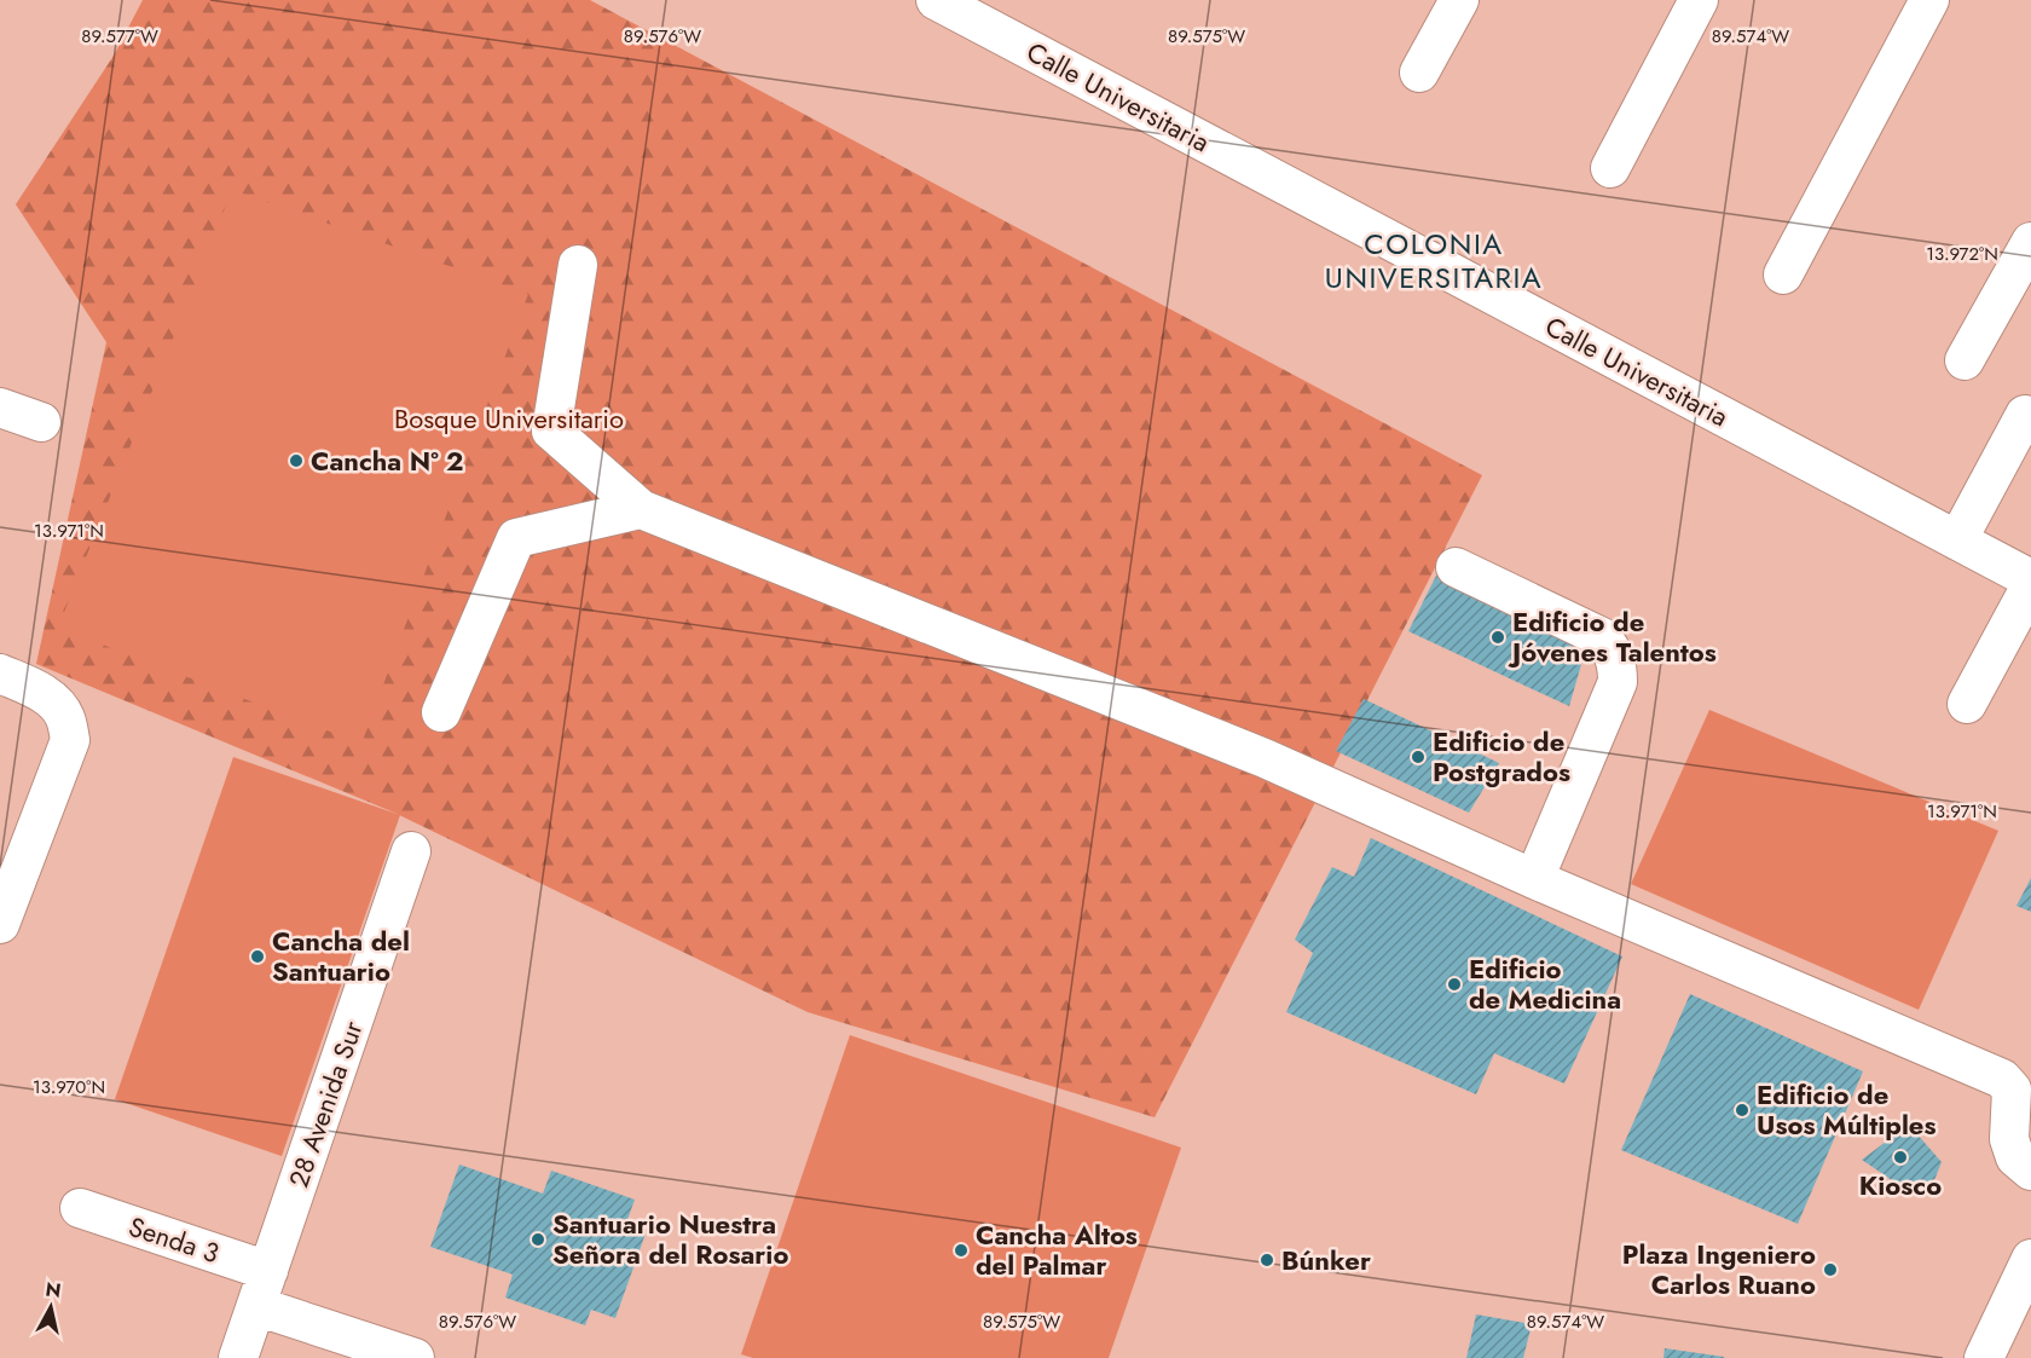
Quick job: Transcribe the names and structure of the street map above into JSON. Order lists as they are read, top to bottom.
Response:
{
  "streets": {
    "street": ["Calle Universitaria", "28 Avenida Sur", "Senda 3"]
  },
  "crossings": [
    ["28 Avenida Sur", "Senda 3"]
  ],
  "districts": ["COLONIA UNIVERSITARIA"],
  "parks": ["Bosque Universitario"],
  "places": [
    "Cancha Nº 2",
    "Edificio de Jóvenes Talentos",
    "Edificio de Postgrados",
    "Cancha del Santuario",
    "Edificio de Medicina",
    "Edificio de Usos Múltiples",
    "Kiosco",
    "Santuario Nuestra Señora del Rosario",
    "Cancha Altos del Palmar",
    "Búnker",
    "Plaza Ingeniero Carlos Ruano"
  ],
  "north": "top",
  "coordinates": [
    "89.577°W",
    "89.576°W",
    "89.575°W",
    "89.574°W",
    "13.972°N",
    "13.971°N",
    "13.970°N"
  ]
}
